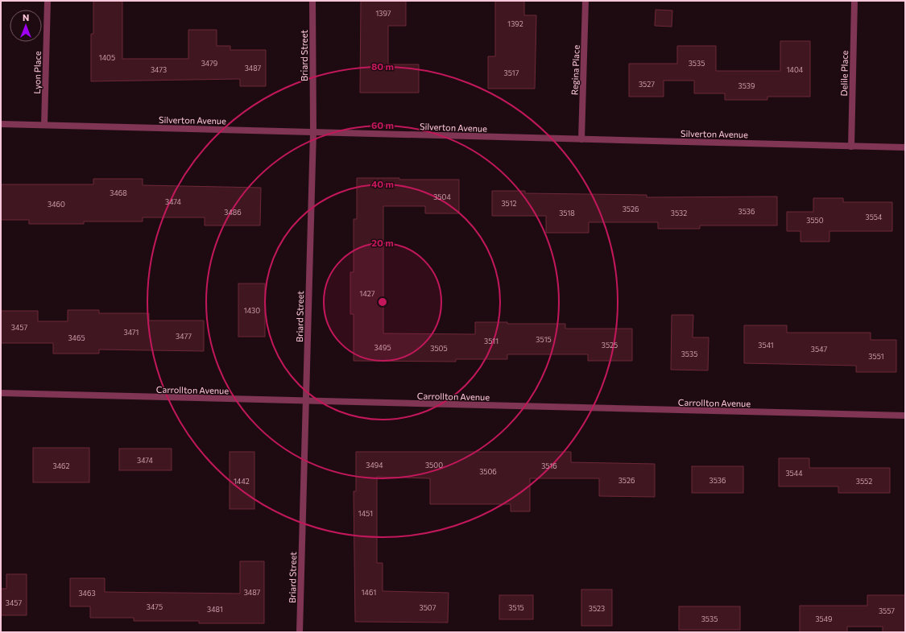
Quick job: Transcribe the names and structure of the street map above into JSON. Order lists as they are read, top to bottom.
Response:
{
  "streets": {
    "street": [
      "Briard Street",
      "Regina Place",
      "Lyon Place",
      "Delile Place",
      "Silverton Avenue",
      "Carrollton Avenue"
    ]
  },
  "crossings": [
    ["Briard Street", "Silverton Avenue"],
    ["Briard Street", "Carrollton Avenue"],
    ["Regina Place", "Silverton Avenue"],
    ["Lyon Place", "Silverton Avenue"],
    ["Delile Place", "Silverton Avenue"]
  ],
  "house_numbers": [
    "1397",
    "1392",
    "1405",
    "3479",
    "3535",
    "3487",
    "3473",
    "1404",
    "3517",
    "3527",
    "3539",
    "3468",
    "3504",
    "3474",
    "3512",
    "3460",
    "3526",
    "3536",
    "3486",
    "3518",
    "3532",
    "3554",
    "3550",
    "1427",
    "1430",
    "3457",
    "3471",
    "3477",
    "3465",
    "3515",
    "3511",
    "3525",
    "3541",
    "3495",
    "3505",
    "3547",
    "3535",
    "3551",
    "3474",
    "3494",
    "3500",
    "3462",
    "3516",
    "3506",
    "3544",
    "3526",
    "3536",
    "1442",
    "3552",
    "1451",
    "3487",
    "1461",
    "3463",
    "3457",
    "3475",
    "3507",
    "3515",
    "3523",
    "3481",
    "3557",
    "3535",
    "3549"
  ],
  "north": "top",
  "rings": [
    "80 m",
    "60 m",
    "40 m",
    "20 m"
  ]
}
